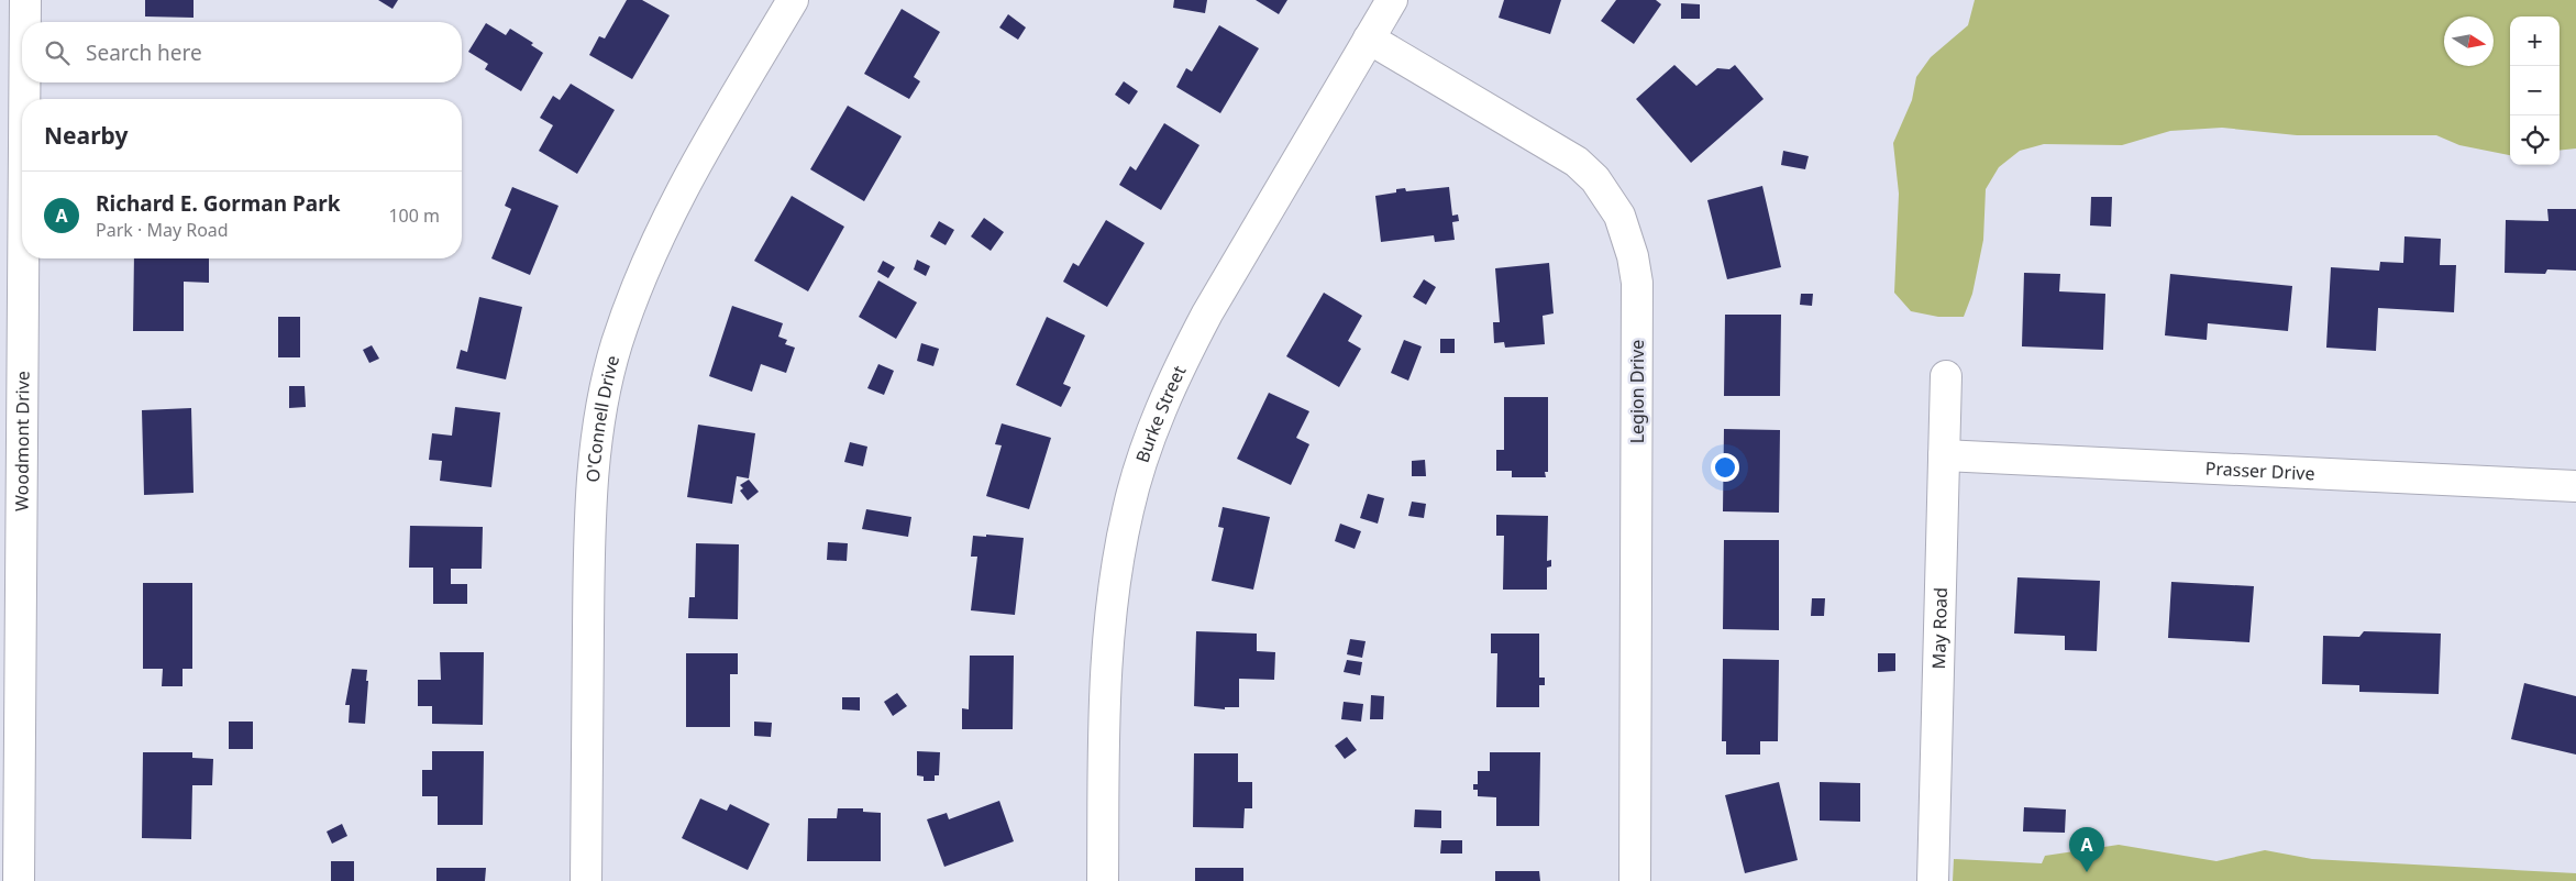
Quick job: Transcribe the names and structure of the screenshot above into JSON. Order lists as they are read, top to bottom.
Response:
{
  "streets": {
    "street": [
      "Legion Drive",
      "Burke Street",
      "O'Connell Drive",
      "Woodmont Drive",
      "Prasser Drive",
      "May Road"
    ]
  },
  "crossings": [
    ["Legion Drive", "Burke Street"],
    ["Prasser Drive", "May Road"]
  ],
  "north": "right",
  "page": {
    "map_buttons": ["+", "−"],
    "search": "Search here",
    "heading": "Nearby",
    "list": [
      {
        "mark": "A",
        "name": "Richard E. Gorman Park",
        "note": "Park · May Road",
        "value": "100 m"
      }
    ],
    "pins": "A"
  }
}
